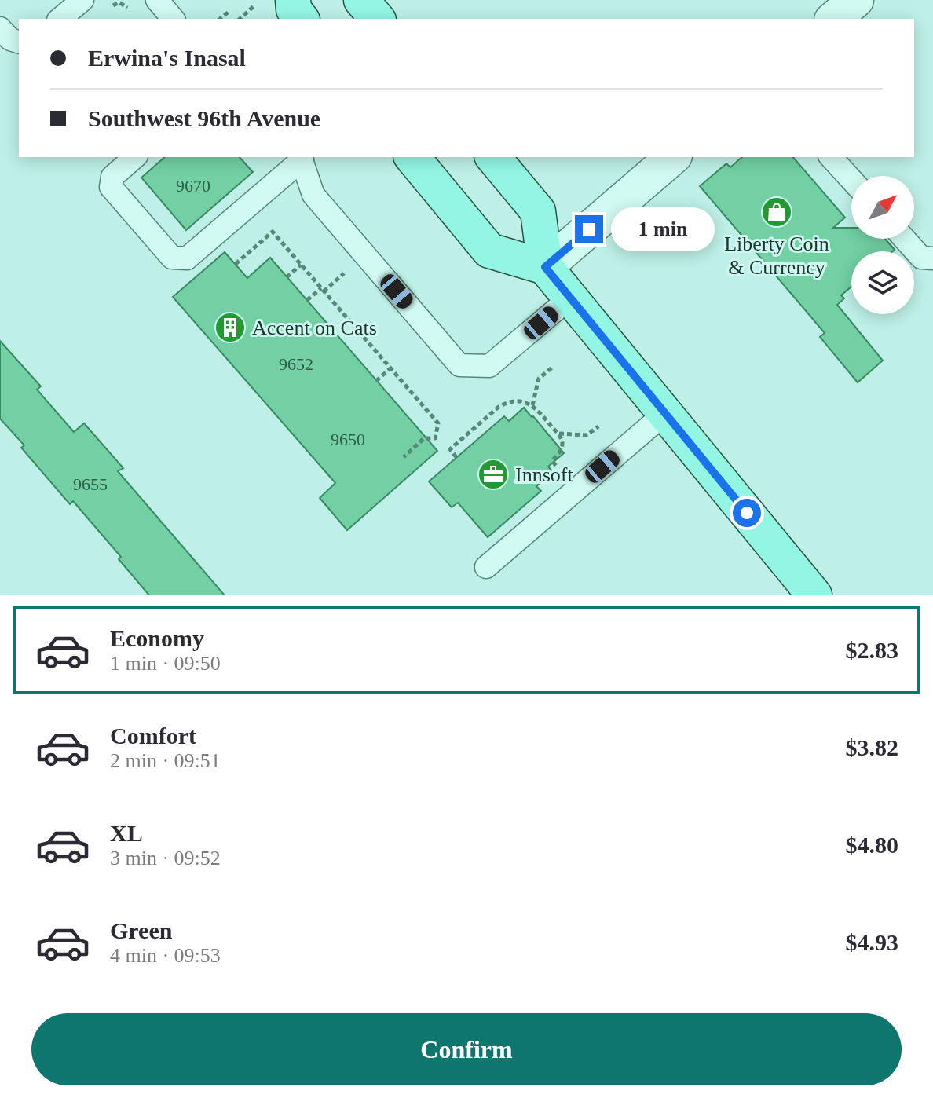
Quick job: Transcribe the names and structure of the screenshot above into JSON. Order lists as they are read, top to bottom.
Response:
{
  "places": {
    "shop": ["Liberty Coin & Currency"],
    "building": ["Accent on Cats"],
    "office": ["Innsoft"]
  },
  "house_numbers": [
    "9670",
    "9652",
    "9650",
    "9655"
  ],
  "north": "top right",
  "page": {
    "banner": ["Erwina's Inasal", "Southwest 96th Avenue"],
    "bubble": "1 min",
    "list": [
      {
        "name": "Economy",
        "note": "1 min · 09:50",
        "value": "$2.83"
      },
      {
        "name": "Comfort",
        "note": "2 min · 09:51",
        "value": "$3.82"
      },
      {
        "name": "XL",
        "note": "3 min · 09:52",
        "value": "$4.80"
      },
      {
        "name": "Green",
        "note": "4 min · 09:53",
        "value": "$4.93"
      }
    ],
    "buttons": "Confirm"
  }
}
